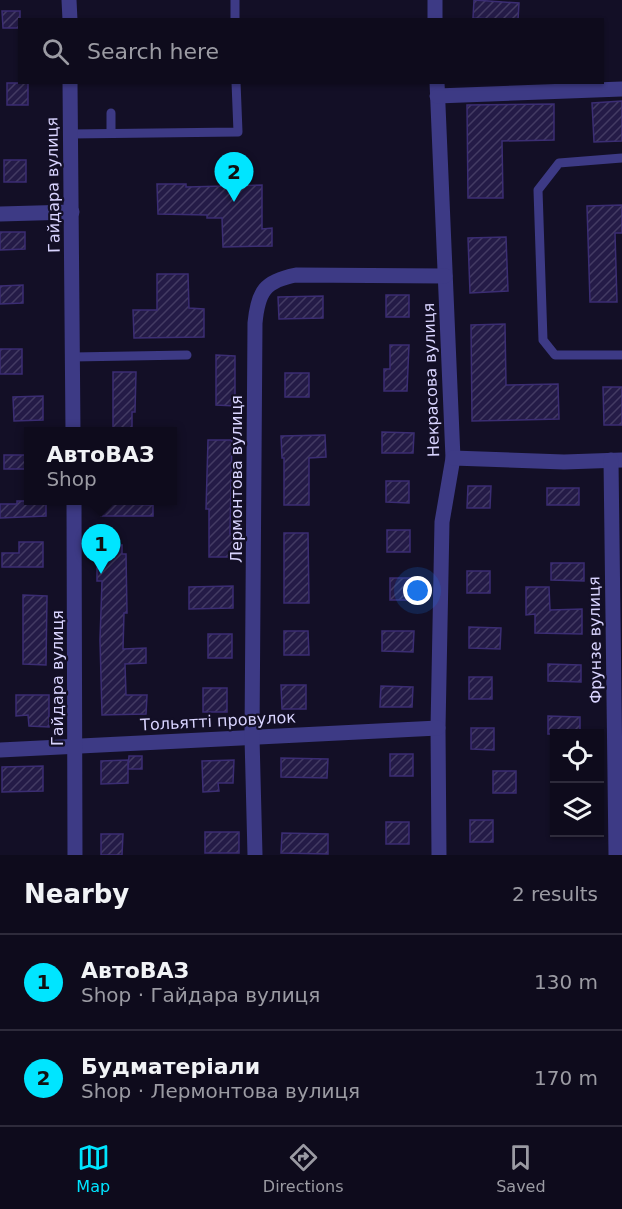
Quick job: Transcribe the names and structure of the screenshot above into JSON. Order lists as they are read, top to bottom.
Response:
{
  "streets": {
    "street": [
      "Гайдара вулиця",
      "Некрасова вулиця",
      "Лермонтова вулиця",
      "Фрунзе вулиця",
      "Тольятті провулок"
    ]
  },
  "crossings": [
    ["Гайдара вулиця", "Тольятті провулок"],
    ["Некрасова вулиця", "Лермонтова вулиця"],
    ["Некрасова вулиця", "Тольятті провулок"],
    ["Лермонтова вулиця", "Тольятті провулок"]
  ],
  "page": {
    "search": "Search here",
    "pins": ["2", "1"],
    "popup": ["АвтоВАЗ", "Shop"],
    "heading": ["Nearby", "2 results"],
    "list": [
      {
        "mark": "1",
        "name": "АвтоВАЗ",
        "note": "Shop · Гайдара вулиця",
        "value": "130 m"
      },
      {
        "mark": "2",
        "name": "Будматеріали",
        "note": "Shop · Лермонтова вулиця",
        "value": "170 m"
      }
    ],
    "nav": ["Map", "Directions", "Saved"]
  }
}
